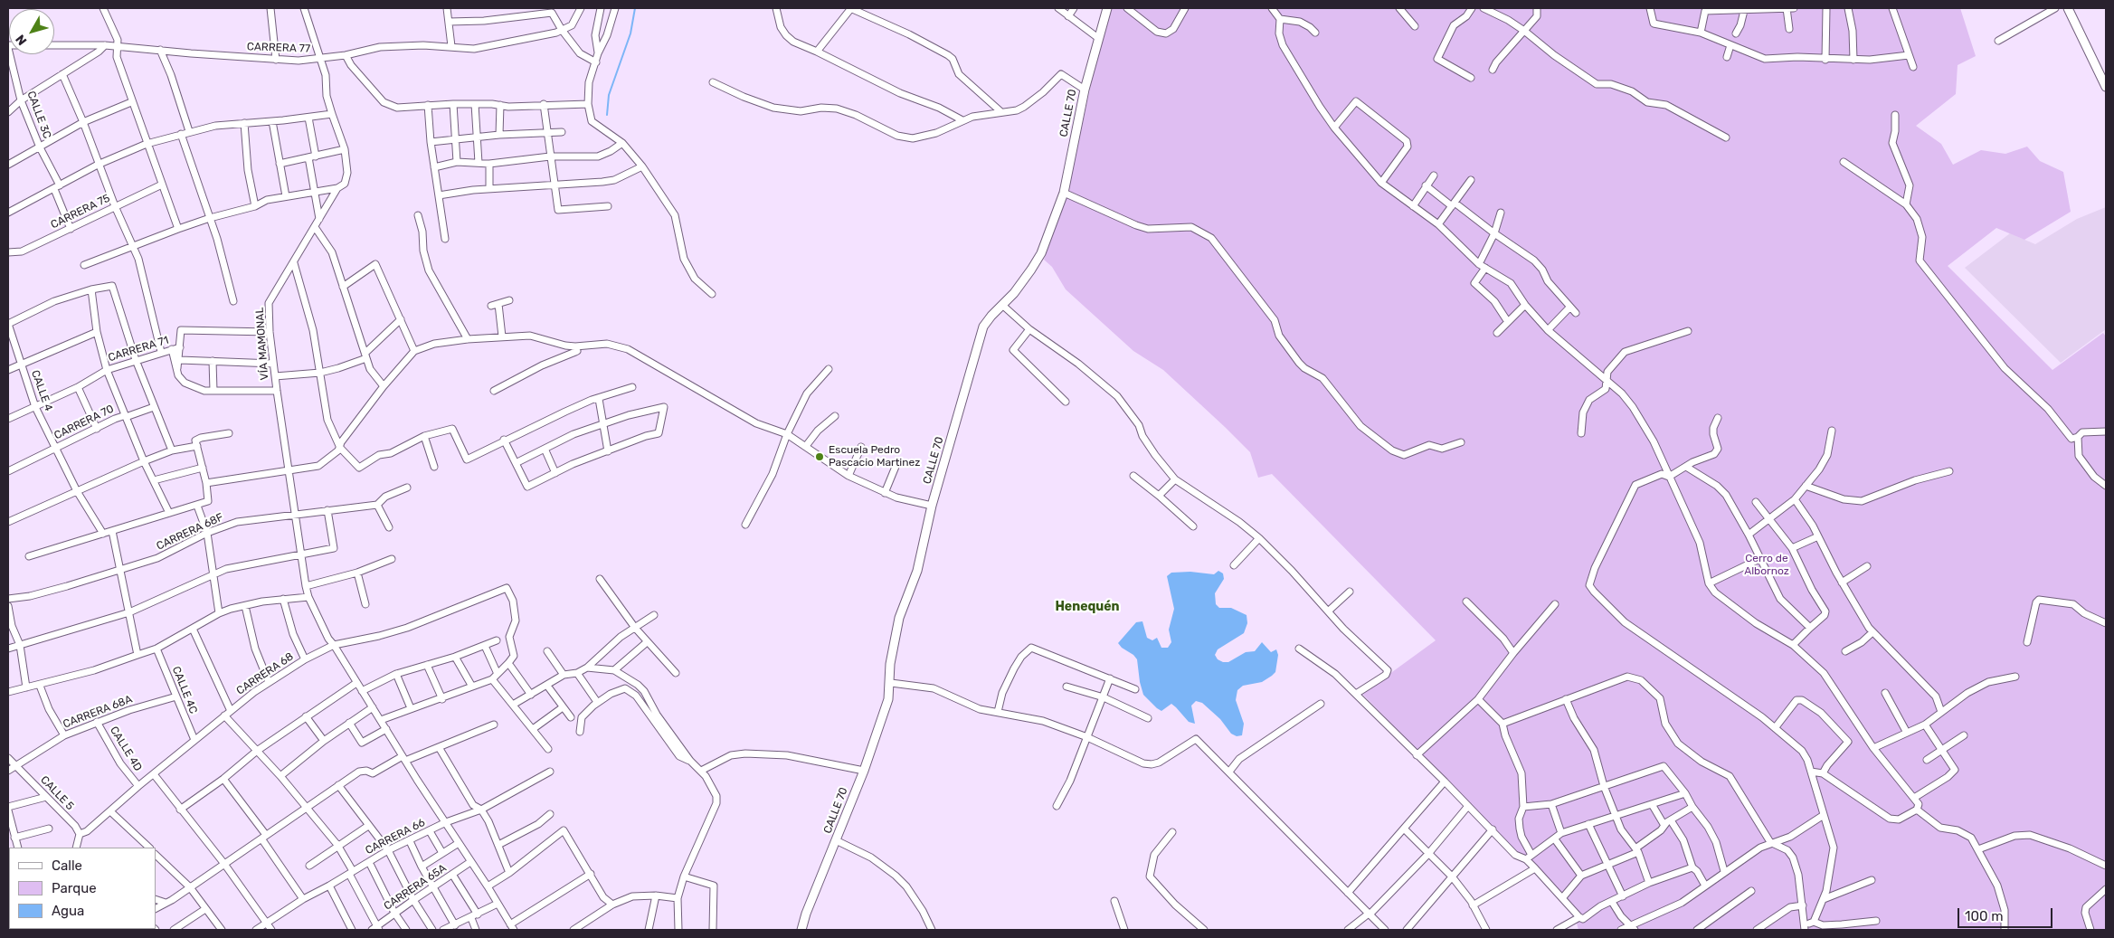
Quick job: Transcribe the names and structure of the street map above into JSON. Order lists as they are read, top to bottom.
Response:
{
  "streets": {
    "street": [
      "CARRERA 77",
      "CALLE 70",
      "CALLE 3C",
      "CARRERA 75",
      "VÍA MAMONAL",
      "CARRERA 71",
      "CALLE 4",
      "CARRERA 70",
      "CARRERA 68F",
      "CARRERA 68",
      "CALLE 4C",
      "CARRERA 68A",
      "CALLE 4D",
      "CALLE 5",
      "CARRERA 66",
      "CARRERA 65A"
    ]
  },
  "crossings": [
    ["CARRERA 77", "VÍA MAMONAL"],
    ["CALLE 3C", "CARRERA 75"],
    ["VÍA MAMONAL", "CARRERA 71"],
    ["VÍA MAMONAL", "CARRERA 68F"],
    ["VÍA MAMONAL", "CARRERA 68"],
    ["VÍA MAMONAL", "CARRERA 66"],
    ["VÍA MAMONAL", "CARRERA 65A"],
    ["CARRERA 71", "CALLE 4"],
    ["CALLE 4", "CARRERA 70"],
    ["CARRERA 68", "CALLE 4C"],
    ["CARRERA 68", "CALLE 4D"],
    ["CARRERA 68", "CALLE 5"],
    ["CALLE 4C", "CARRERA 68A"],
    ["CARRERA 68A", "CALLE 4D"],
    ["CARRERA 68A", "CALLE 5"]
  ],
  "districts": ["Henequén"],
  "parks": ["Cerro de Albornoz"],
  "places": ["Escuela Pedro Pascacio Martinez"],
  "legend": ["Calle", "Parque", "Agua"],
  "scale_bar": "100 m",
  "north": "bottom left"
}
